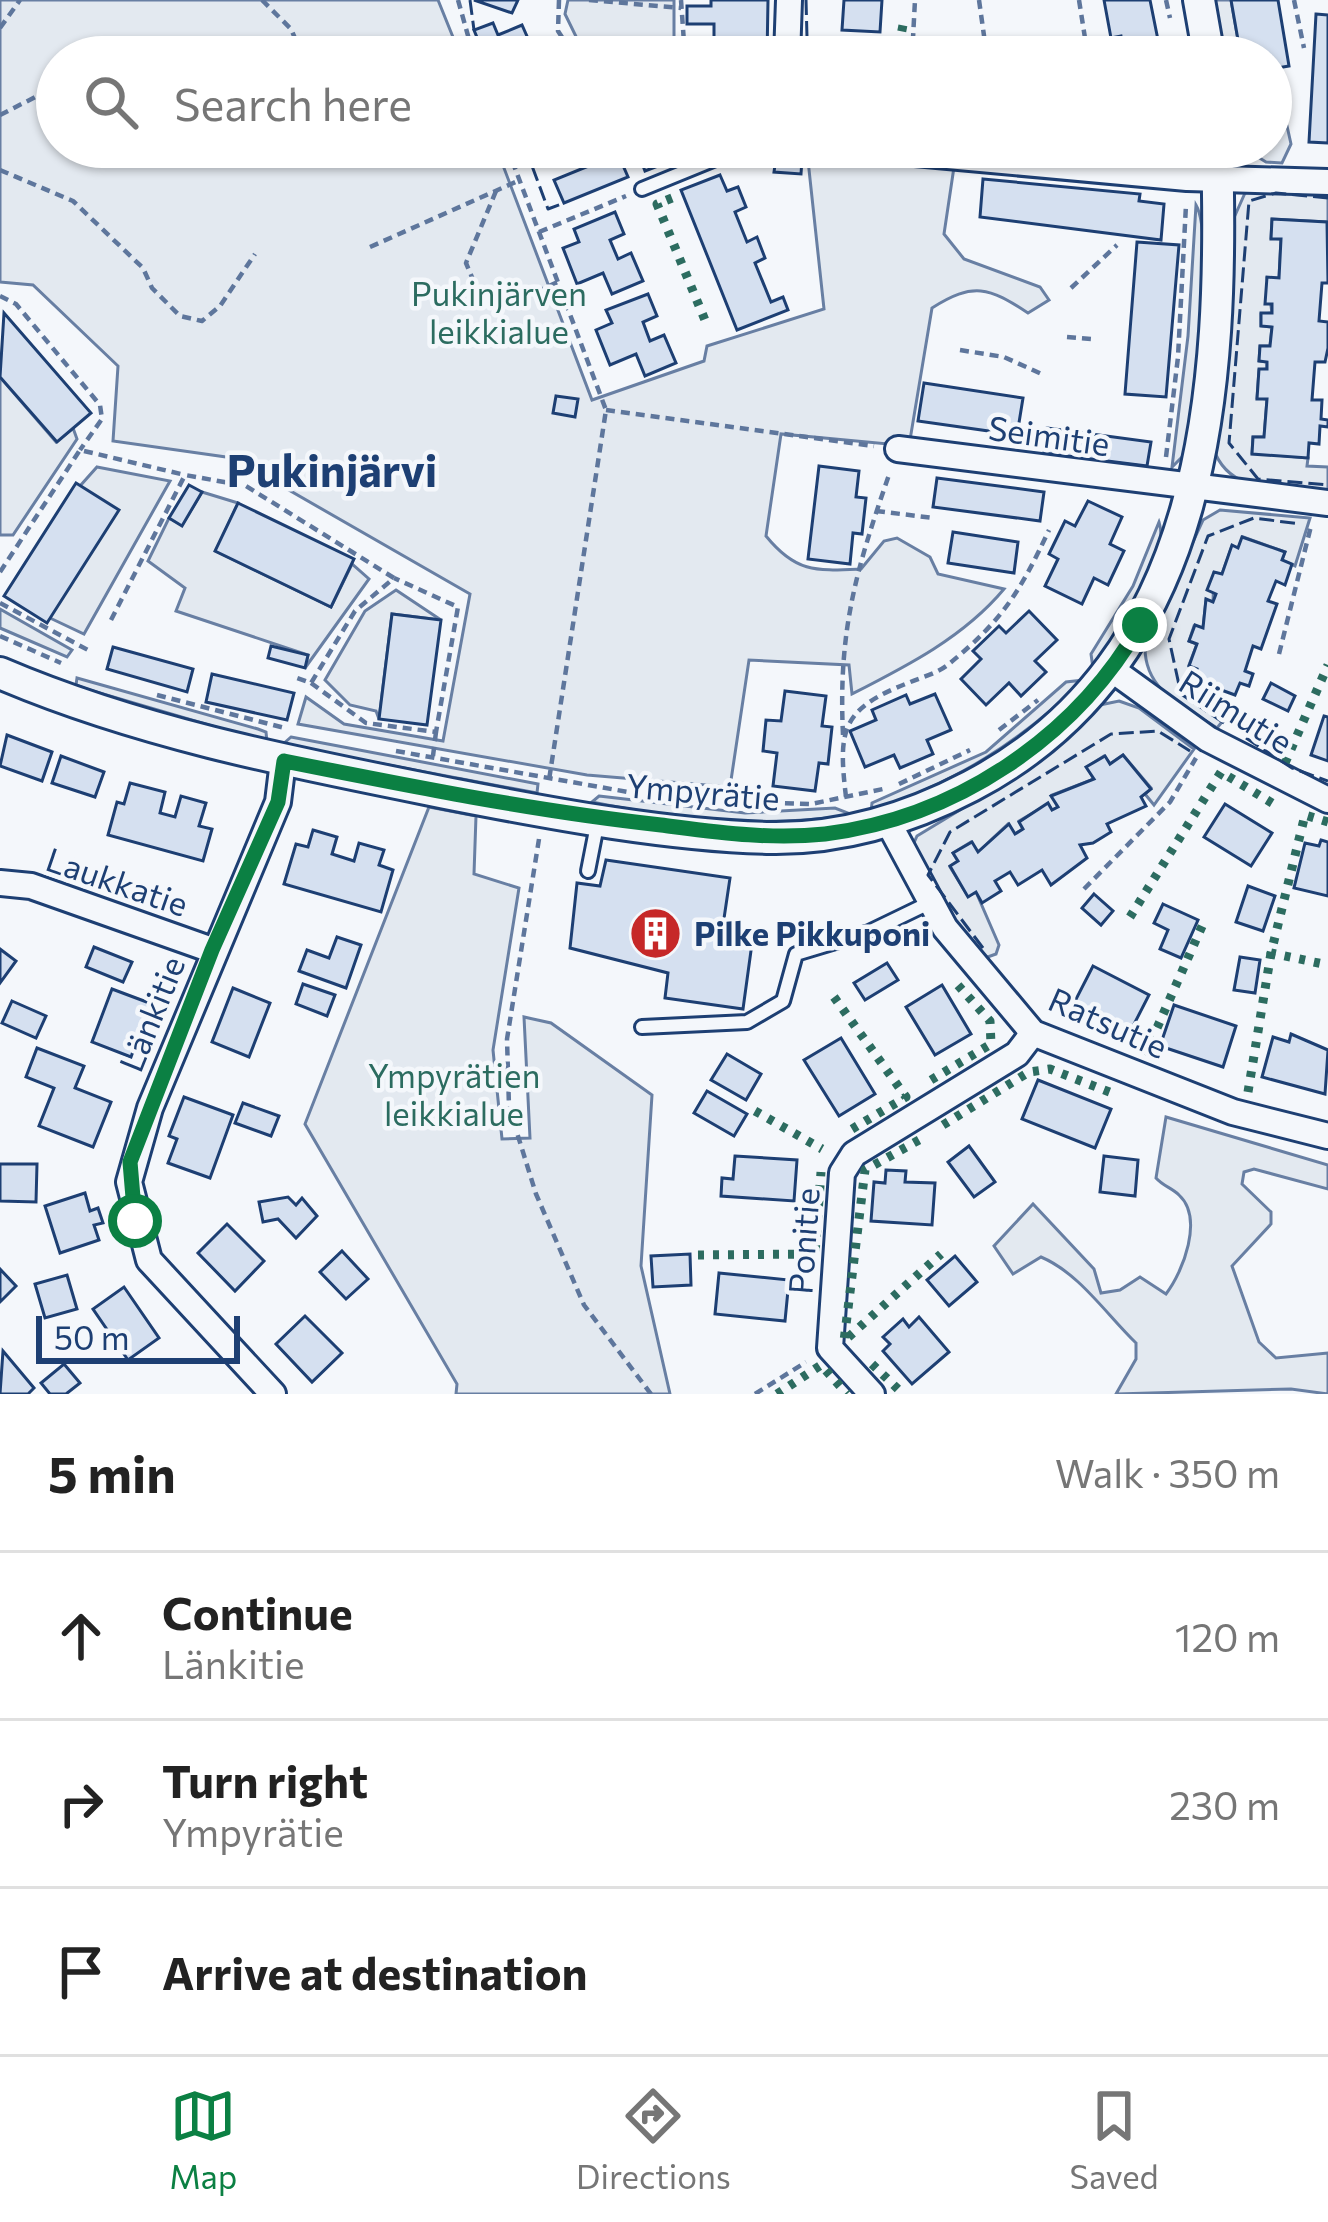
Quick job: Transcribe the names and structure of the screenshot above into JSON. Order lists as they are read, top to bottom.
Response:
{
  "streets": {
    "street": [
      "Seimitie",
      "Riimutie",
      "Ympyrätie",
      "Laukkatie",
      "Länkitie",
      "Ratsutie",
      "Ponitie"
    ]
  },
  "crossings": [
    ["Seimitie", "Ympyrätie"],
    ["Riimutie", "Ympyrätie"],
    ["Ympyrätie", "Länkitie"],
    ["Ympyrätie", "Ratsutie"],
    ["Laukkatie", "Länkitie"],
    ["Ratsutie", "Ponitie"]
  ],
  "districts": ["Pukinjärvi"],
  "parks": ["Pukinjärven leikkialue", "Ympyrätien leikkialue"],
  "places": {
    "building": ["Pilke Pikkuponi"]
  },
  "scale_bar": "50 m",
  "page": {
    "search": "Search here",
    "scale": "50 m",
    "heading": ["5 min", "Walk · 350 m"],
    "list": [
      ["Continue", "Länkitie", "120 m"],
      ["Turn right", "Ympyrätie", "230 m"],
      "Arrive at destination"
    ],
    "nav": ["Map", "Directions", "Saved"]
  }
}
